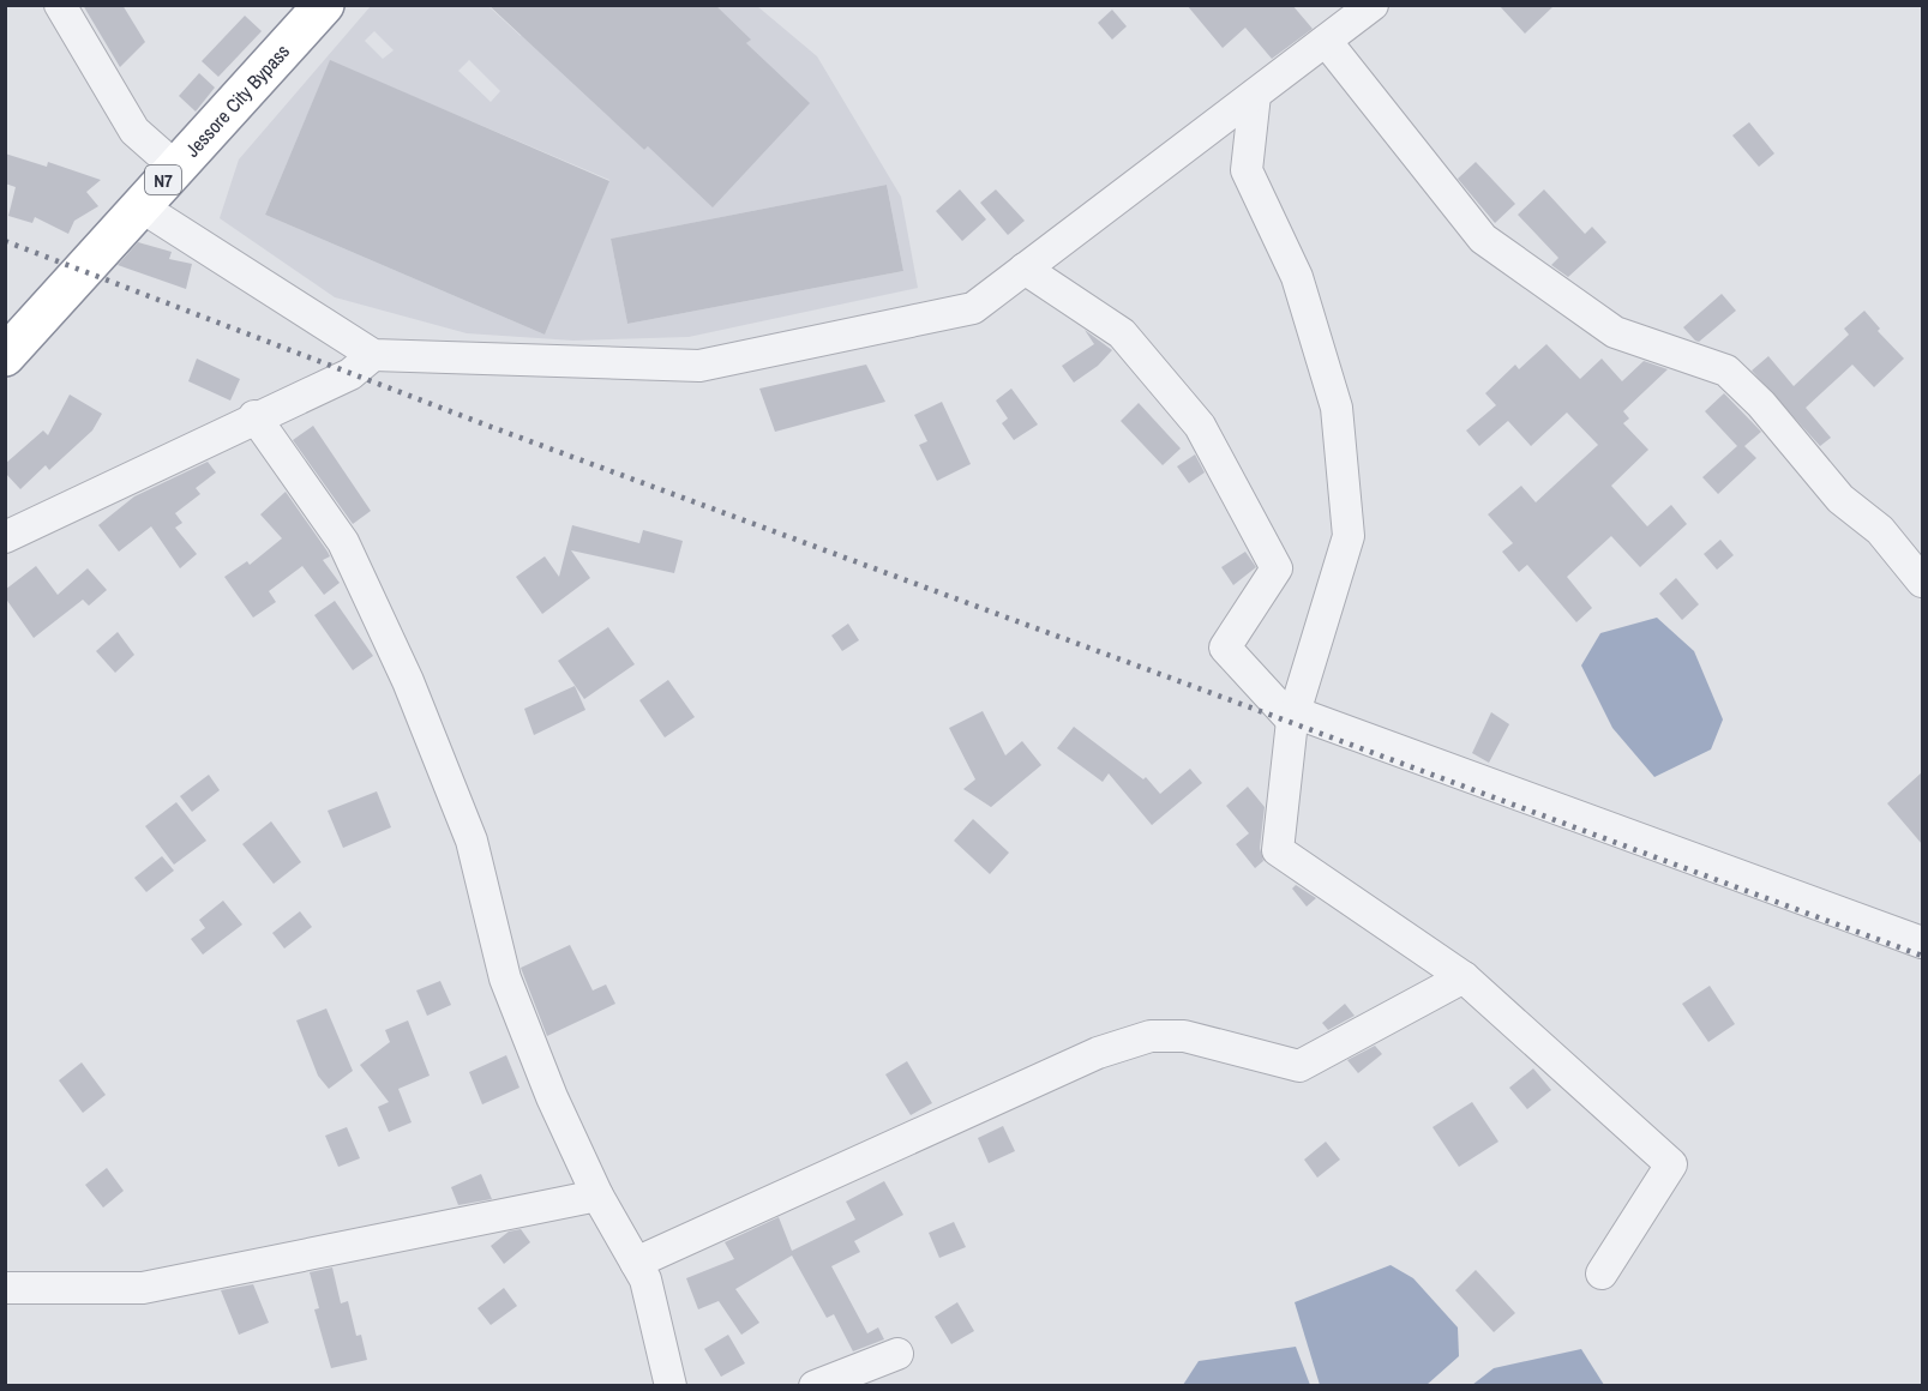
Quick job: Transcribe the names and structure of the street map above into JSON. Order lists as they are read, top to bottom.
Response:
{
  "streets": {
    "highway": ["Jessore City Bypass", "N7"]
  }
}
